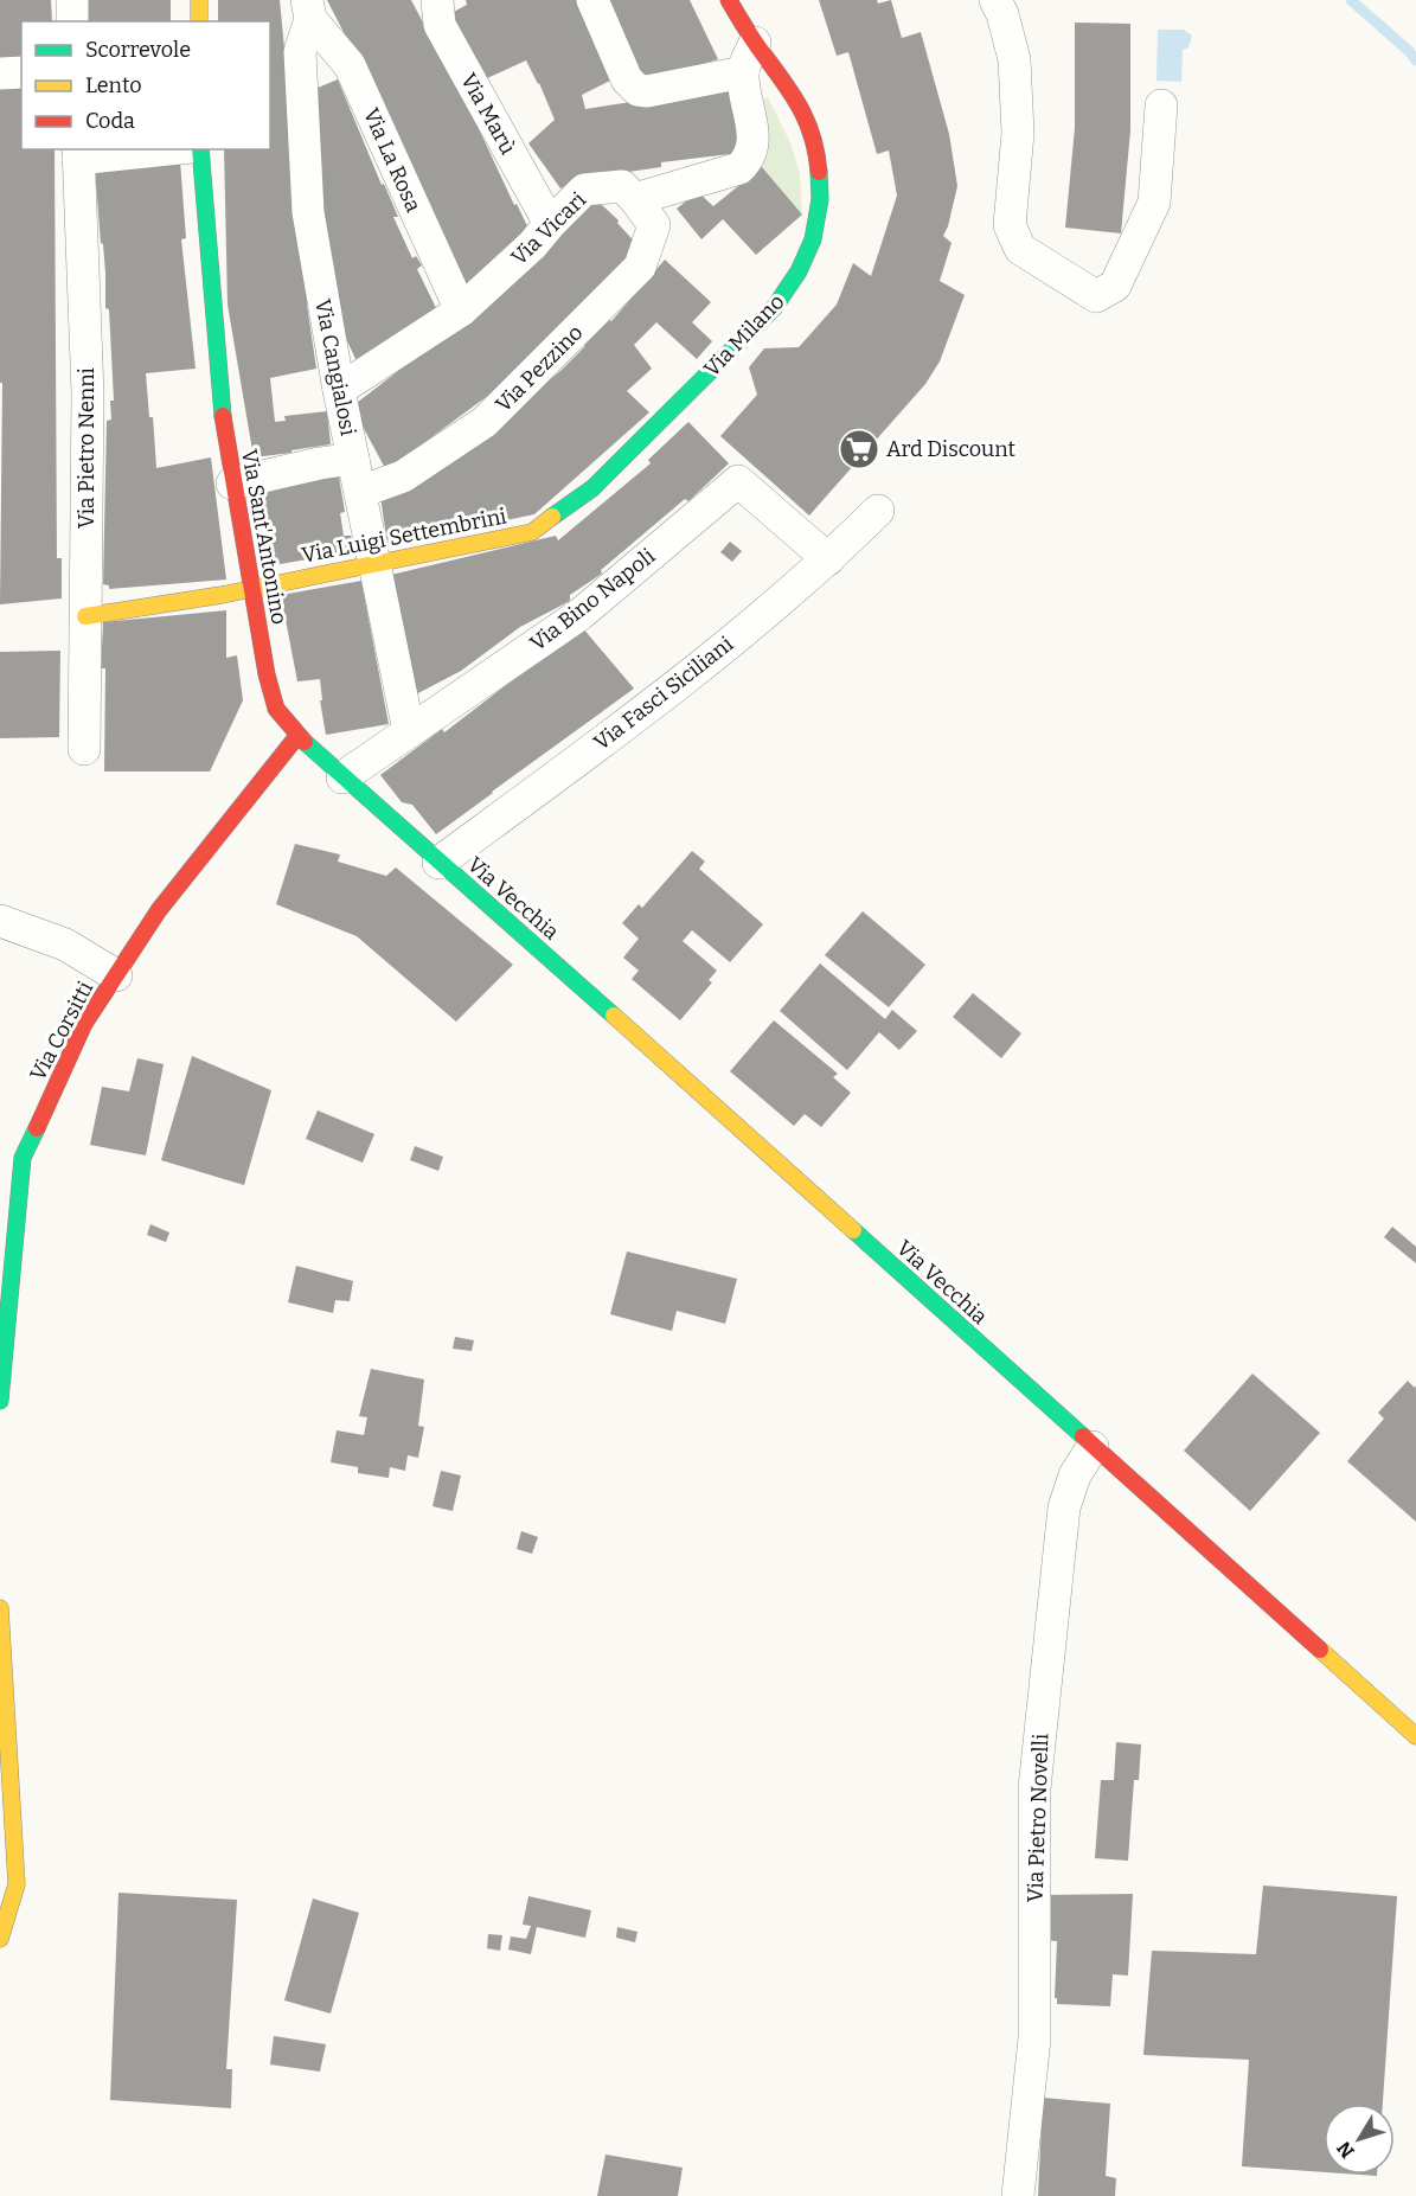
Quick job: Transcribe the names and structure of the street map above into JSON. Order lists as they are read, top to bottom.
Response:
{
  "streets": {
    "street": [
      "Via Marù",
      "Via La Rosa",
      "Via Vicari",
      "Via Milano",
      "Via Cangialosi",
      "Via Pezzino",
      "Via Pietro Nenni",
      "Via Luigi Settembrini",
      "Via Sant'Antonino",
      "Via Bino Napoli",
      "Via Fasci Siciliani",
      "Via Vecchia",
      "Via Corsitti",
      "Via Pietro Novelli"
    ]
  },
  "crossings": [
    ["Via Marù", "Via Vicari"],
    ["Via La Rosa", "Via Vicari"],
    ["Via La Rosa", "Via Cangialosi"],
    ["Via Vicari", "Via Cangialosi"],
    ["Via Vicari", "Via Pezzino"],
    ["Via Milano", "Via Luigi Settembrini"],
    ["Via Cangialosi", "Via Pezzino"],
    ["Via Cangialosi", "Via Luigi Settembrini"],
    ["Via Cangialosi", "Via Bino Napoli"],
    ["Via Pietro Nenni", "Via Luigi Settembrini"],
    ["Via Luigi Settembrini", "Via Sant'Antonino"],
    ["Via Sant'Antonino", "Via Bino Napoli"],
    ["Via Sant'Antonino", "Via Fasci Siciliani"],
    ["Via Sant'Antonino", "Via Vecchia"],
    ["Via Sant'Antonino", "Via Corsitti"],
    ["Via Bino Napoli", "Via Fasci Siciliani"],
    ["Via Fasci Siciliani", "Via Vecchia"],
    ["Via Vecchia", "Via Pietro Novelli"]
  ],
  "places": {
    "supermarket": ["Ard Discount"]
  },
  "legend": ["Scorrevole", "Lento", "Coda"],
  "north": "bottom left"
}
